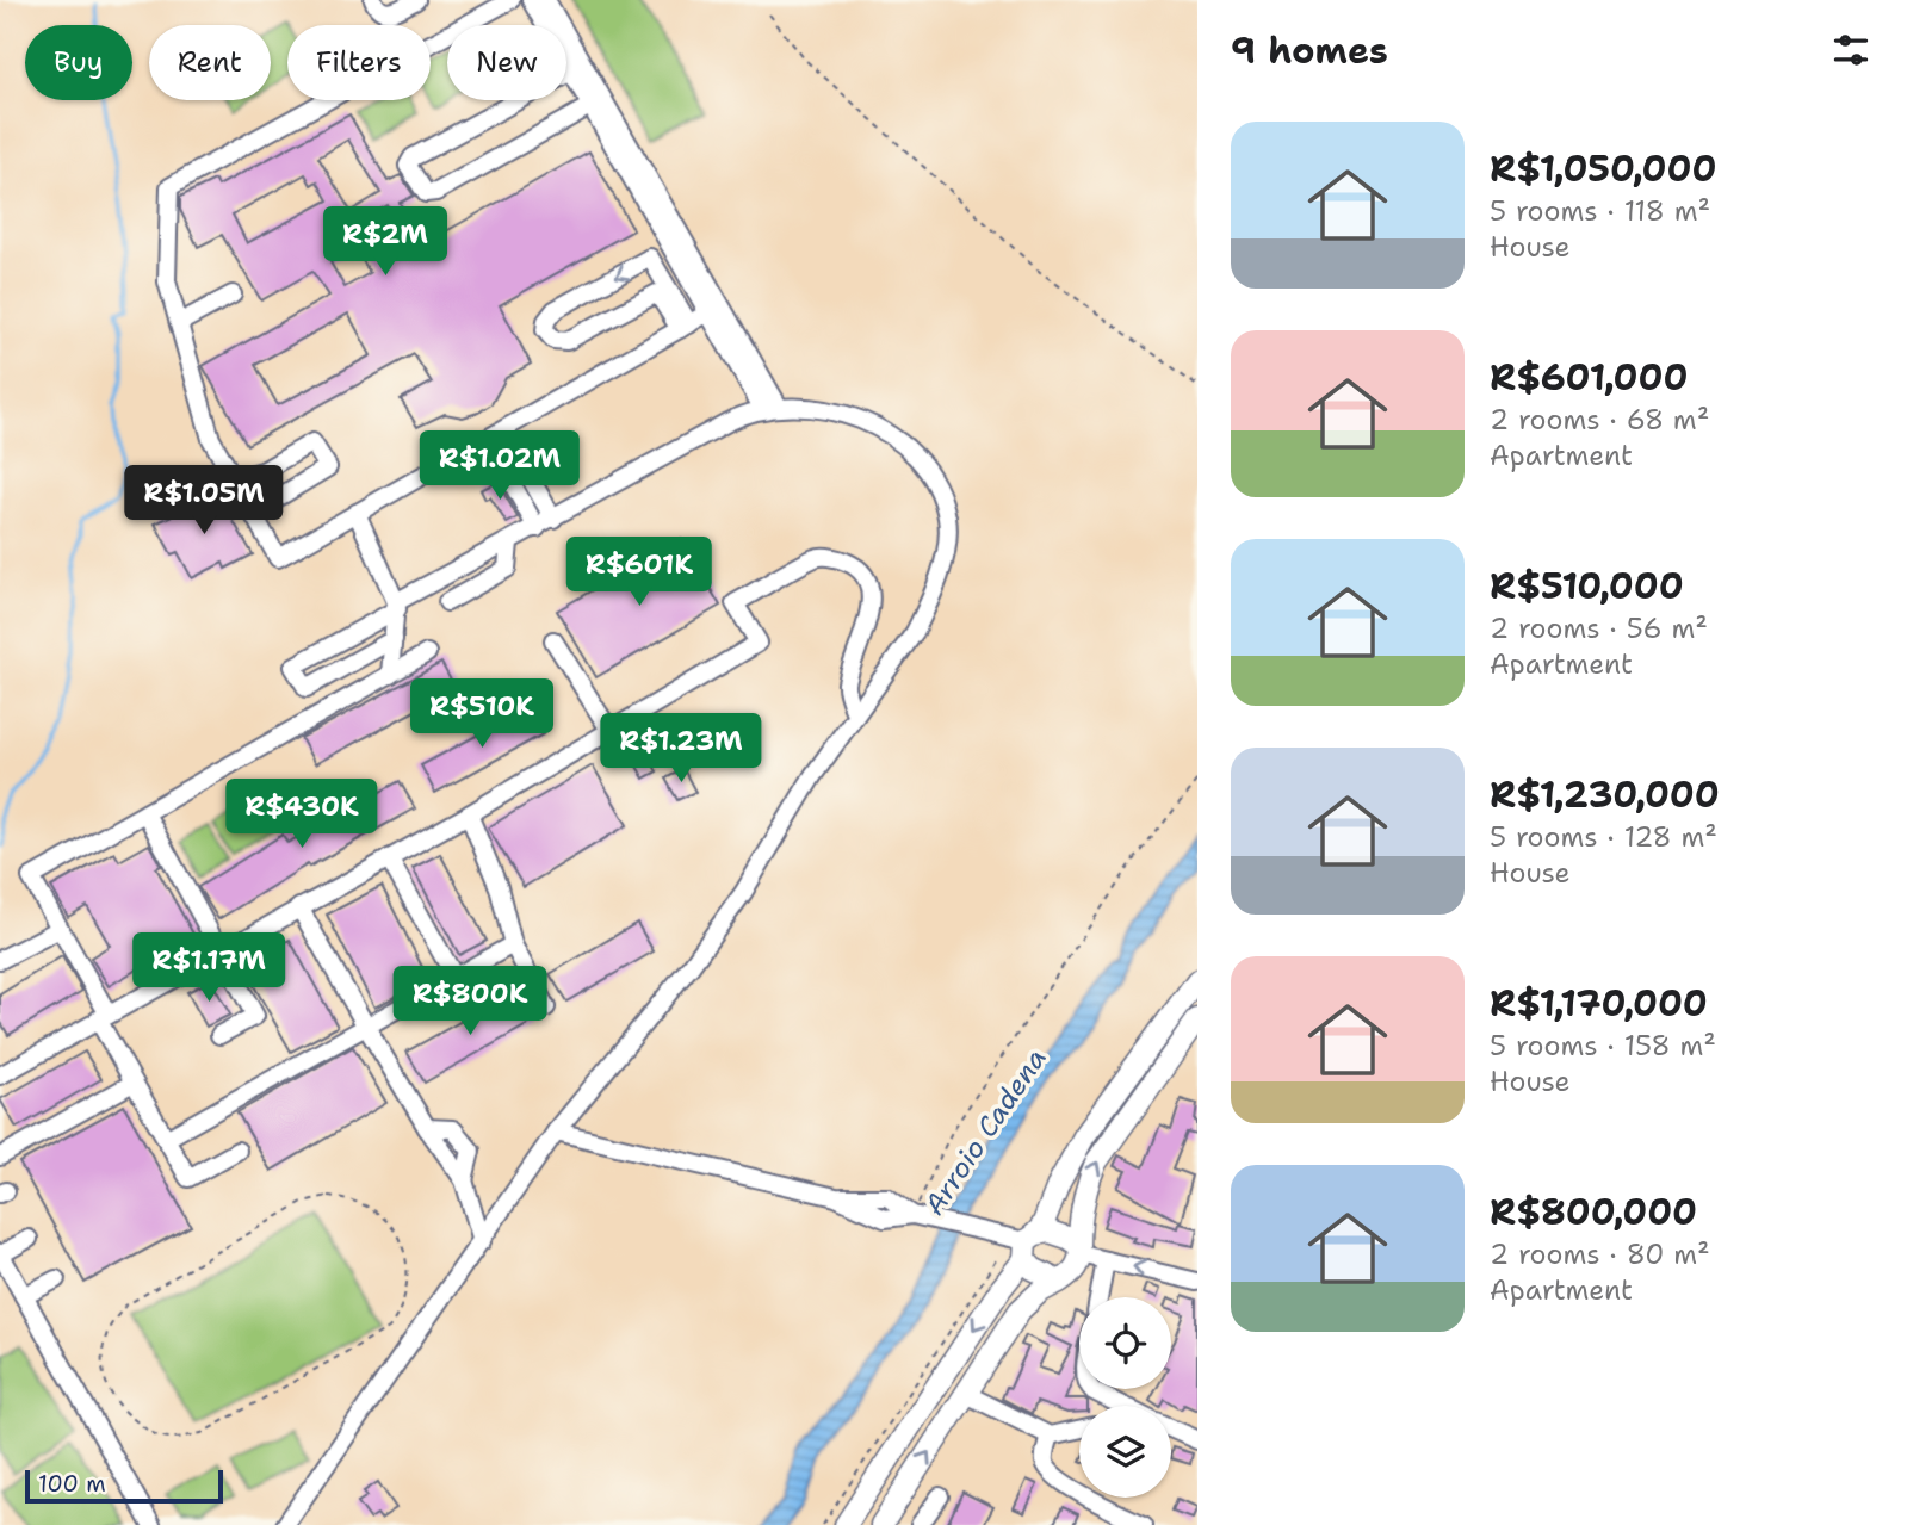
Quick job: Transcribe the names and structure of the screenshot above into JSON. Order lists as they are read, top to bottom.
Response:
{
  "water": ["Arroio Cadena"],
  "scale_bar": "100 m",
  "page": {
    "heading": "9 homes",
    "chip": [
      "Buy",
      "Rent",
      "Filters",
      "New"
    ],
    "list": [
      {
        "name": "R$1,050,000",
        "note": "5 rooms · 118 m² · House"
      },
      {
        "name": "R$601,000",
        "note": "2 rooms · 68 m² · Apartment"
      },
      {
        "name": "R$510,000",
        "note": "2 rooms · 56 m² · Apartment"
      },
      {
        "name": "R$1,230,000",
        "note": "5 rooms · 128 m² · House"
      },
      {
        "name": "R$1,170,000",
        "note": "5 rooms · 158 m² · House"
      },
      {
        "name": "R$800,000",
        "note": "2 rooms · 80 m² · Apartment"
      }
    ],
    "price": [
      "R$2M",
      "R$1.02M",
      "R$1.05M",
      "R$601K",
      "R$510K",
      "R$1.23M",
      "R$430K",
      "R$1.17M",
      "R$800K"
    ],
    "scale": "100 m"
  }
}
